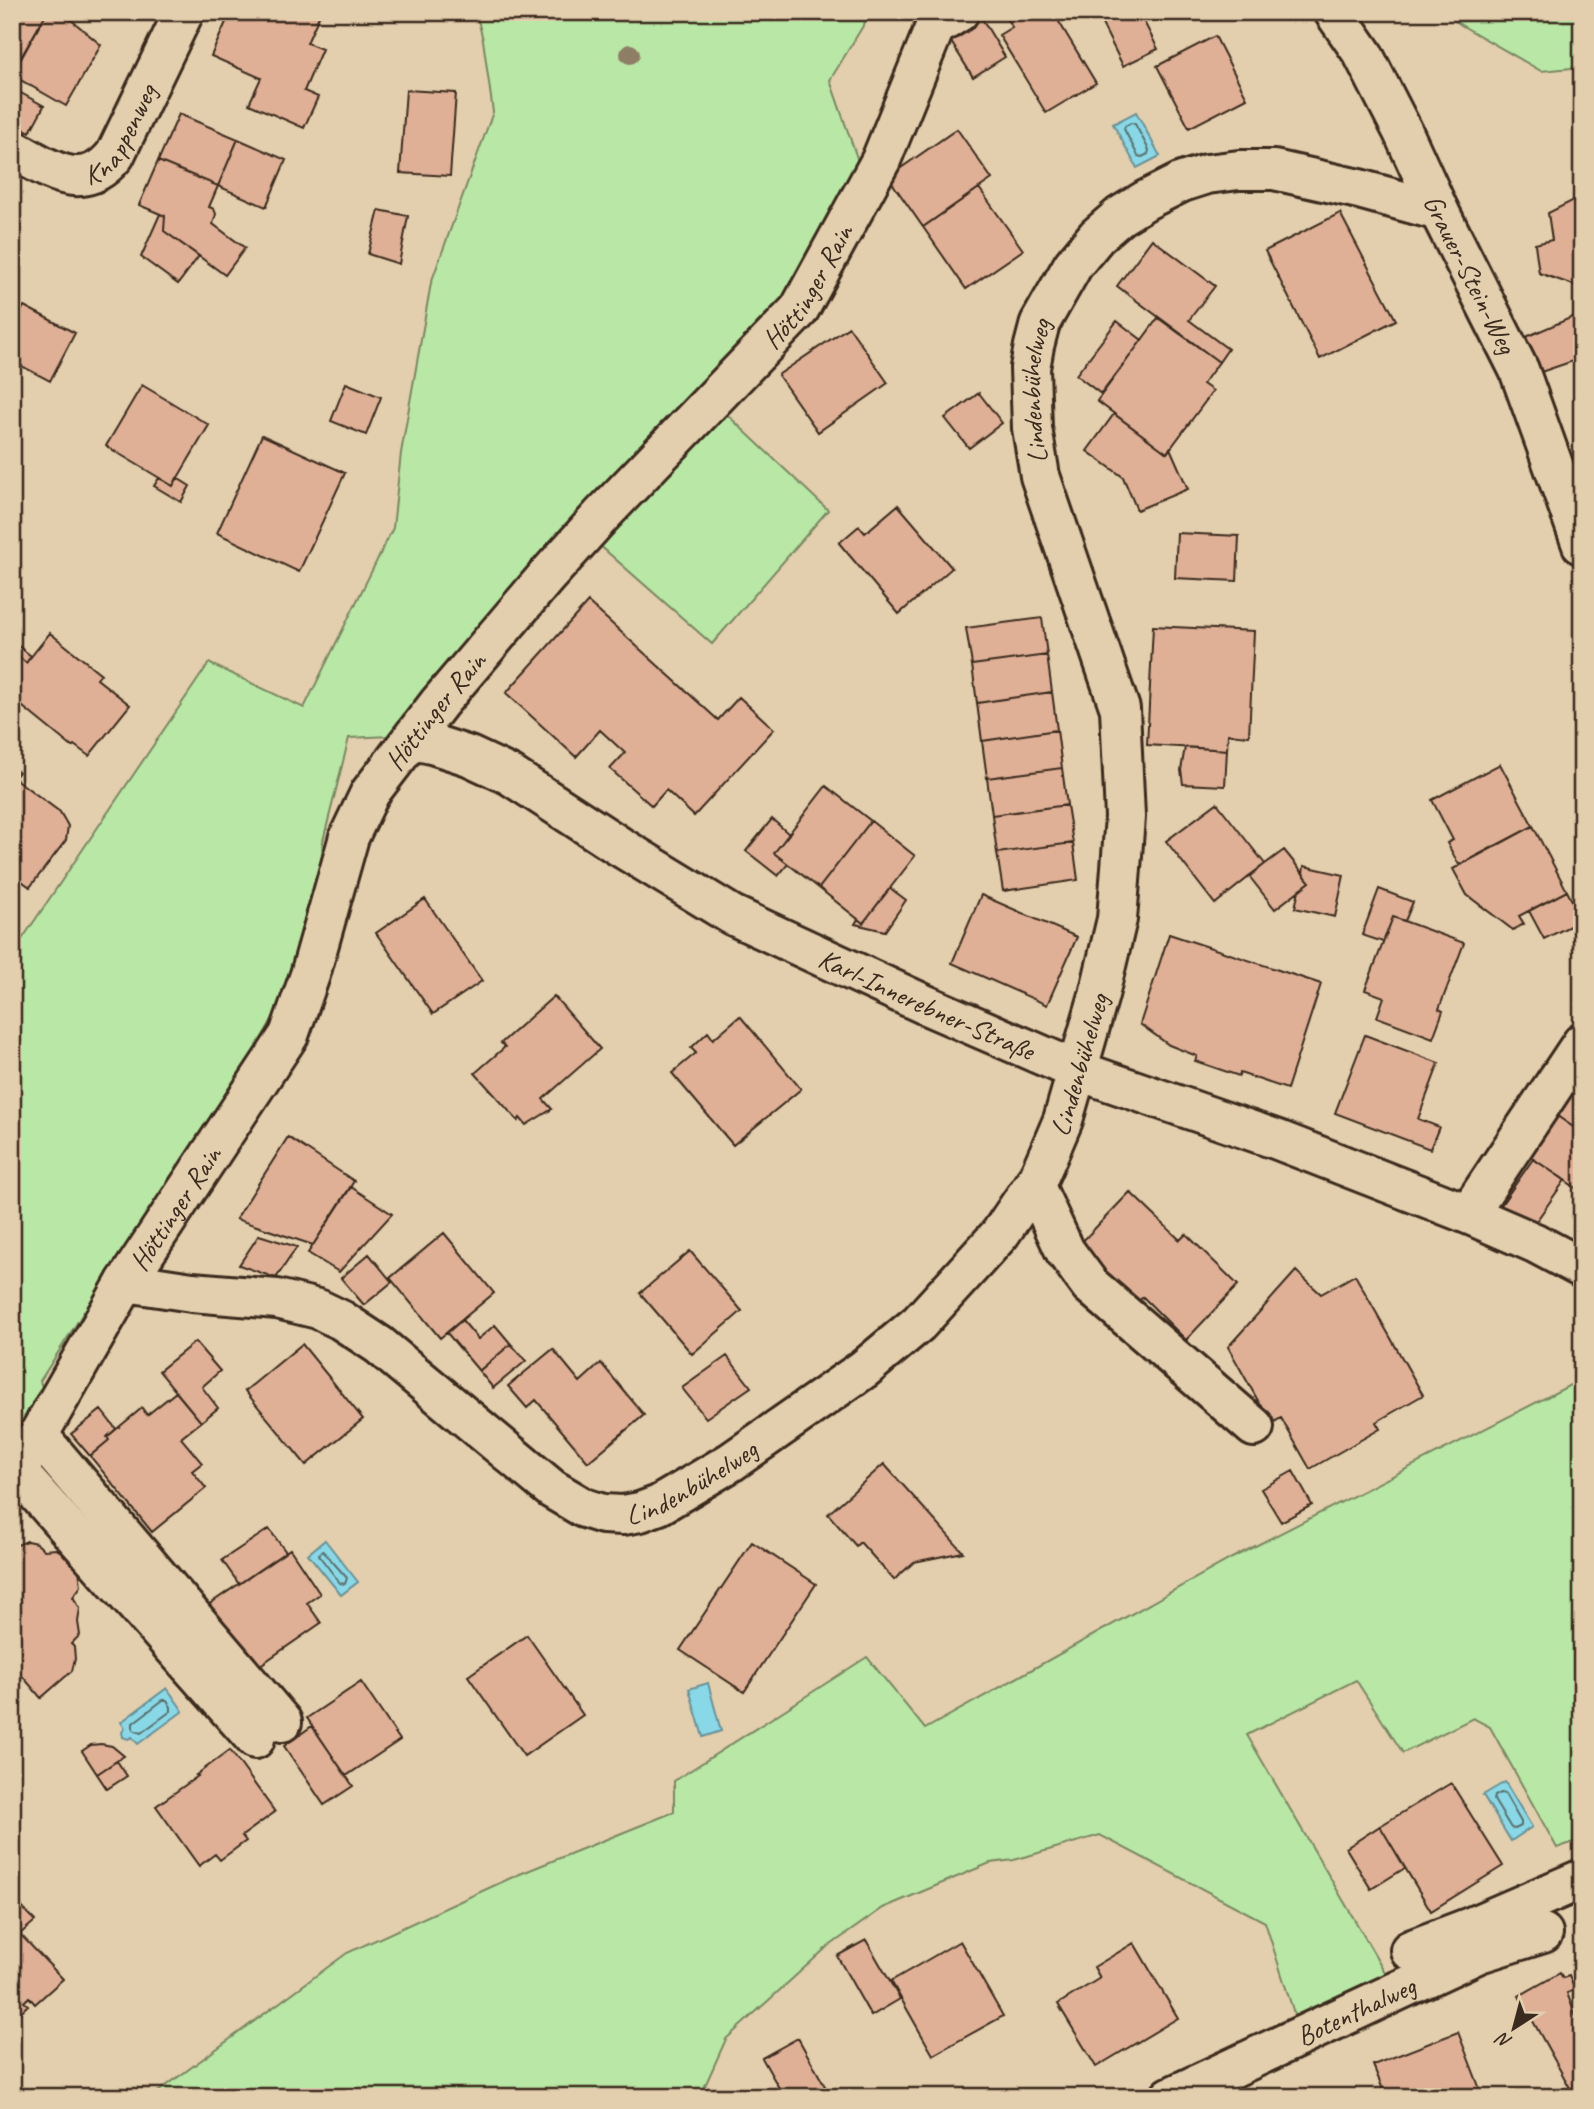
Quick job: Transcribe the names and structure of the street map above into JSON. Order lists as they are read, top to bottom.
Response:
{
  "streets": {
    "street": [
      "Knappenweg",
      "Grauer-Stein-Weg",
      "Höttinger Rain",
      "Lindenbühelweg",
      "Karl-Innerebner-Straße",
      "Botenthalweg"
    ]
  },
  "crossings": [
    ["Grauer-Stein-Weg", "Lindenbühelweg"],
    ["Höttinger Rain", "Lindenbühelweg"],
    ["Höttinger Rain", "Karl-Innerebner-Straße"],
    ["Lindenbühelweg", "Karl-Innerebner-Straße"]
  ],
  "north": "bottom left"
}
